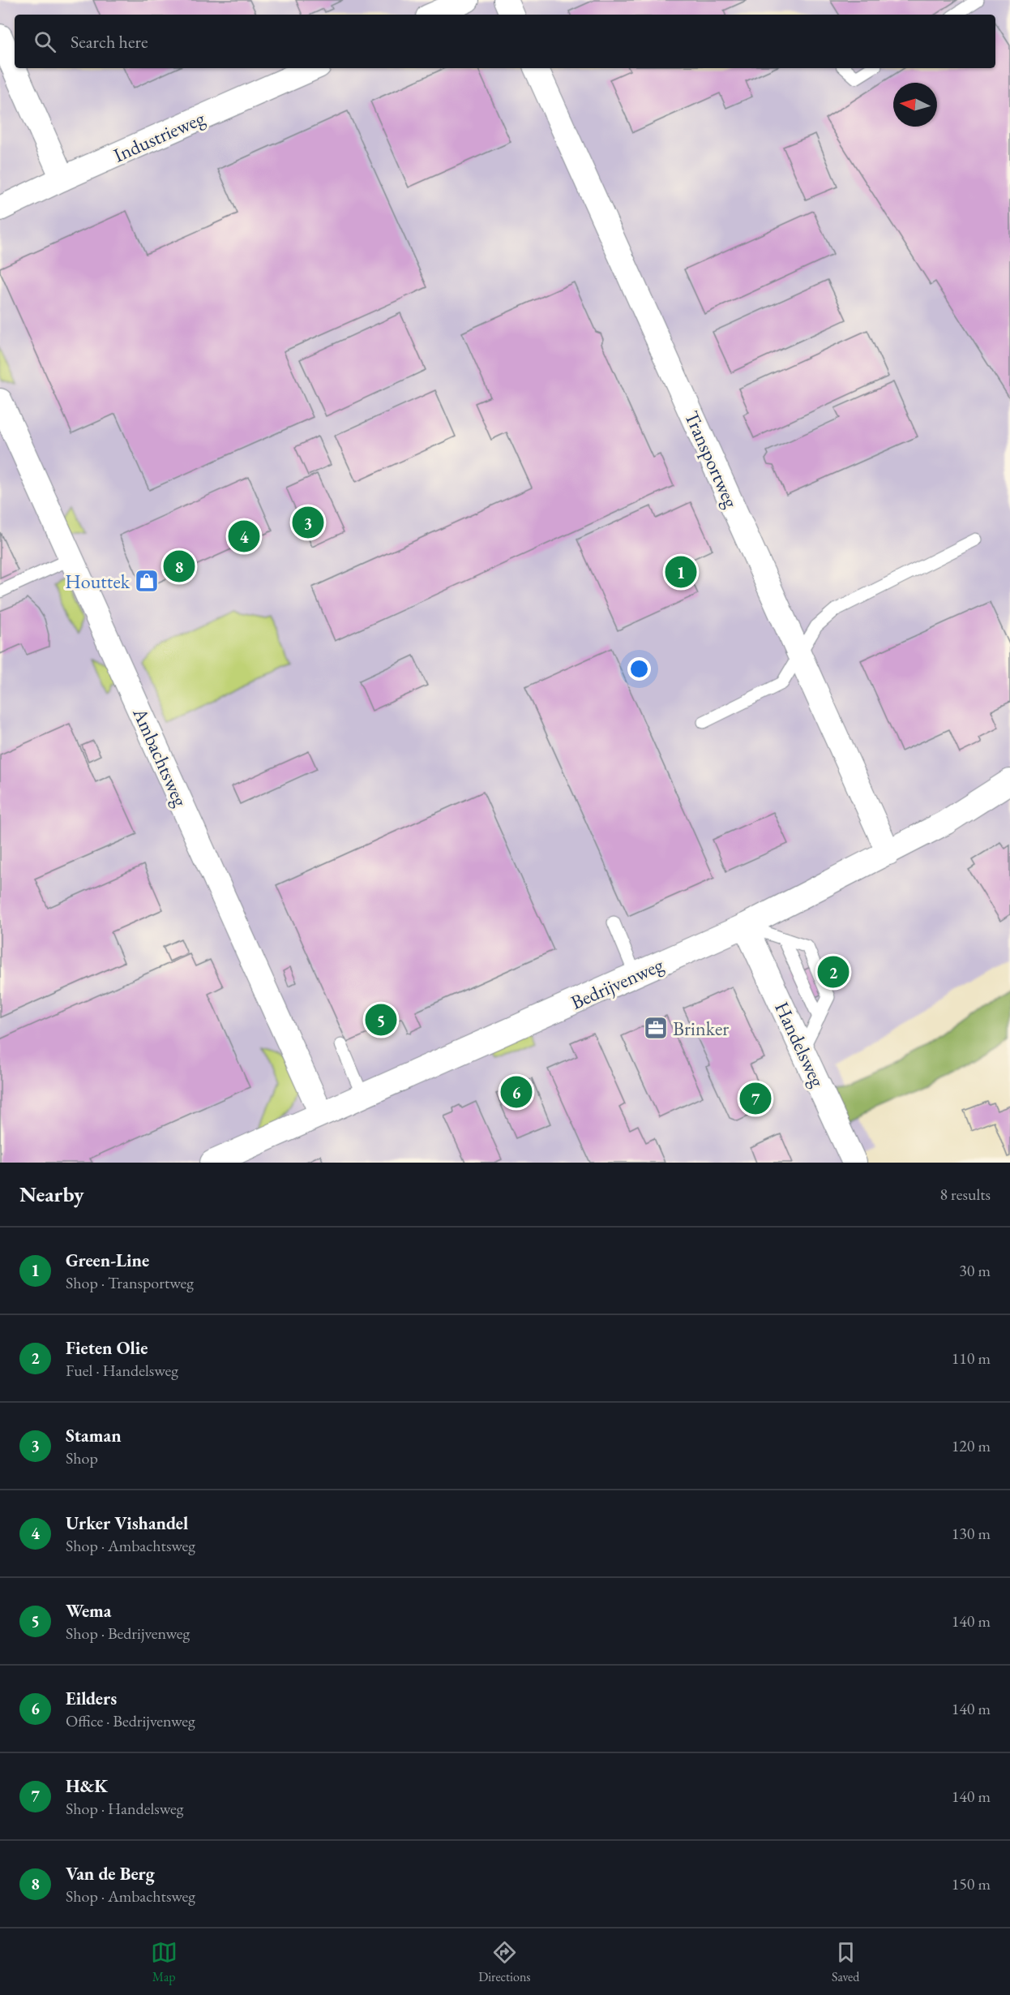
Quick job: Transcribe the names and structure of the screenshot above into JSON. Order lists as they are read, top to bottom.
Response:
{
  "streets": {
    "street": [
      "Industrieweg",
      "Transportweg",
      "Ambachtsweg",
      "Bedrijvenweg",
      "Handelsweg"
    ]
  },
  "crossings": [
    ["Transportweg", "Bedrijvenweg"],
    ["Ambachtsweg", "Bedrijvenweg"],
    ["Bedrijvenweg", "Handelsweg"]
  ],
  "places": {
    "shop": ["Houttek"],
    "office": ["Brinker"]
  },
  "north": "left",
  "page": {
    "search": "Search here",
    "pins": [
      "3",
      "4",
      "8",
      "1",
      "2",
      "5",
      "6",
      "7"
    ],
    "heading": ["Nearby", "8 results"],
    "list": [
      {
        "mark": "1",
        "name": "Green-Line",
        "note": "Shop · Transportweg",
        "value": "30 m"
      },
      {
        "mark": "2",
        "name": "Fieten Olie",
        "note": "Fuel · Handelsweg",
        "value": "110 m"
      },
      {
        "mark": "3",
        "name": "Staman",
        "note": "Shop",
        "value": "120 m"
      },
      {
        "mark": "4",
        "name": "Urker Vishandel",
        "note": "Shop · Ambachtsweg",
        "value": "130 m"
      },
      {
        "mark": "5",
        "name": "Wema",
        "note": "Shop · Bedrijvenweg",
        "value": "140 m"
      },
      {
        "mark": "6",
        "name": "Eilders",
        "note": "Office · Bedrijvenweg",
        "value": "140 m"
      },
      {
        "mark": "7",
        "name": "H&K",
        "note": "Shop · Handelsweg",
        "value": "140 m"
      },
      {
        "mark": "8",
        "name": "Van de Berg",
        "note": "Shop · Ambachtsweg",
        "value": "150 m"
      }
    ],
    "nav": ["Map", "Directions", "Saved"]
  }
}
